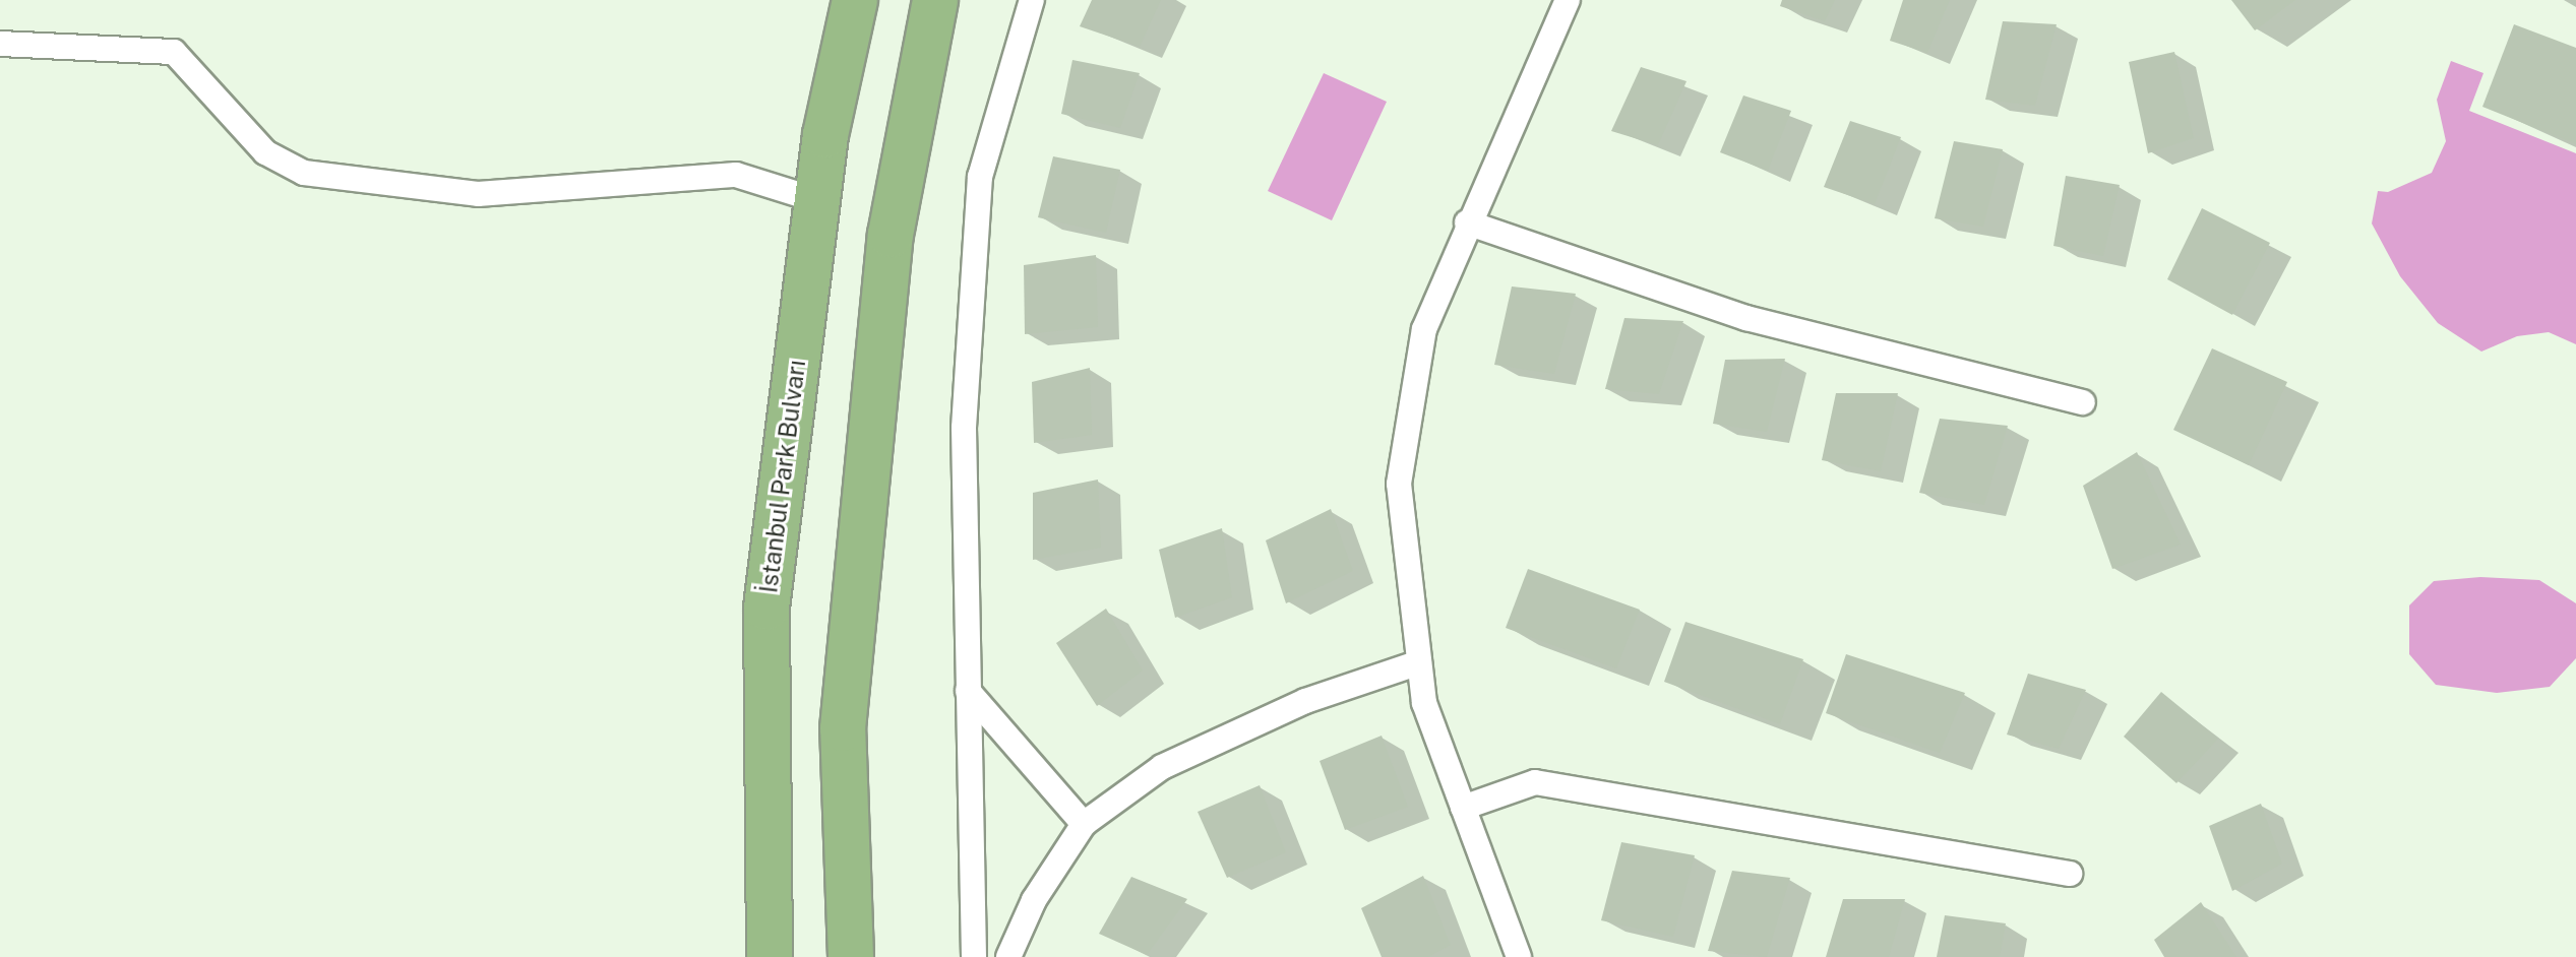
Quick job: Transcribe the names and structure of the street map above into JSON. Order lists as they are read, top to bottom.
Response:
{
  "streets": {
    "highway": ["İstanbul Park Bulvarı"]
  }
}
